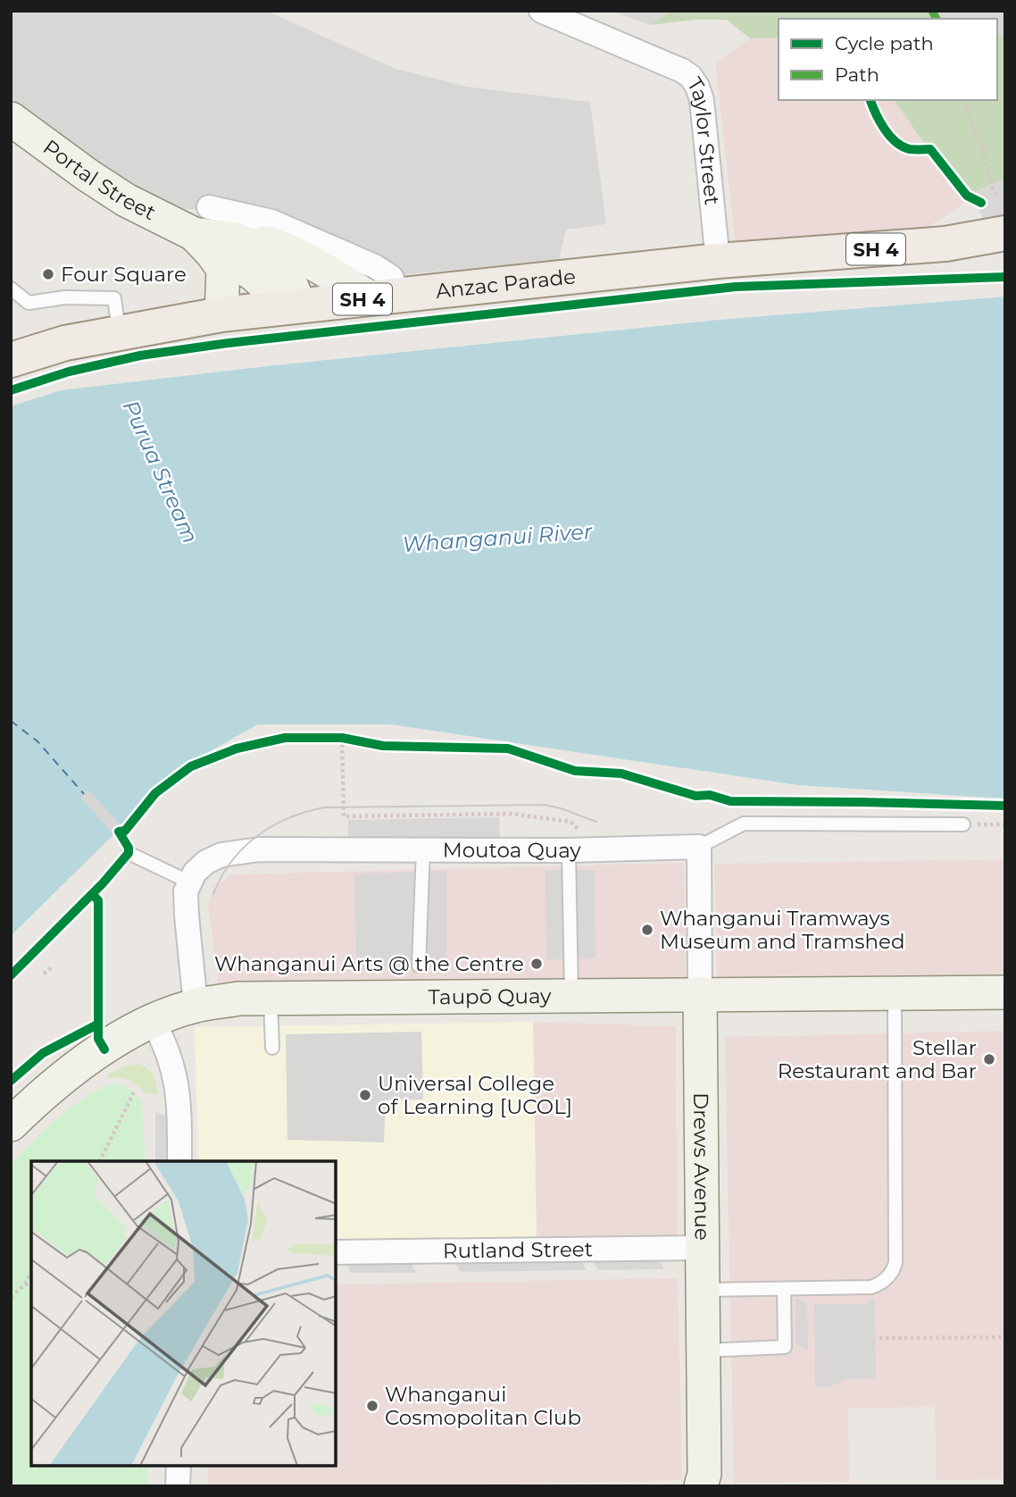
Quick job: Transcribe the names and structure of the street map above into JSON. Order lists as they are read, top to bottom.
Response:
{
  "streets": {
    "main road": [
      "Portal Street",
      "SH 4",
      "Anzac Parade",
      "Taupō Quay",
      "Drews Avenue"
    ],
    "street": ["Taylor Street", "Moutoa Quay", "Rutland Street"]
  },
  "crossings": [
    ["Taylor Street", "Anzac Parade"],
    ["Portal Street", "Anzac Parade"],
    ["Moutoa Quay", "Drews Avenue"],
    ["Taupō Quay", "Drews Avenue"],
    ["Drews Avenue", "Rutland Street"]
  ],
  "water": ["Purua Stream", "Whanganui River"],
  "places": [
    "Four Square",
    "Whanganui Tramways Museum and Tramshed",
    "Whanganui Arts @ the Centre",
    "Stellar Restaurant and Bar",
    "Universal College of Learning [UCOL]",
    "Whanganui Cosmopolitan Club"
  ],
  "legend": ["Cycle path", "Path"]
}
